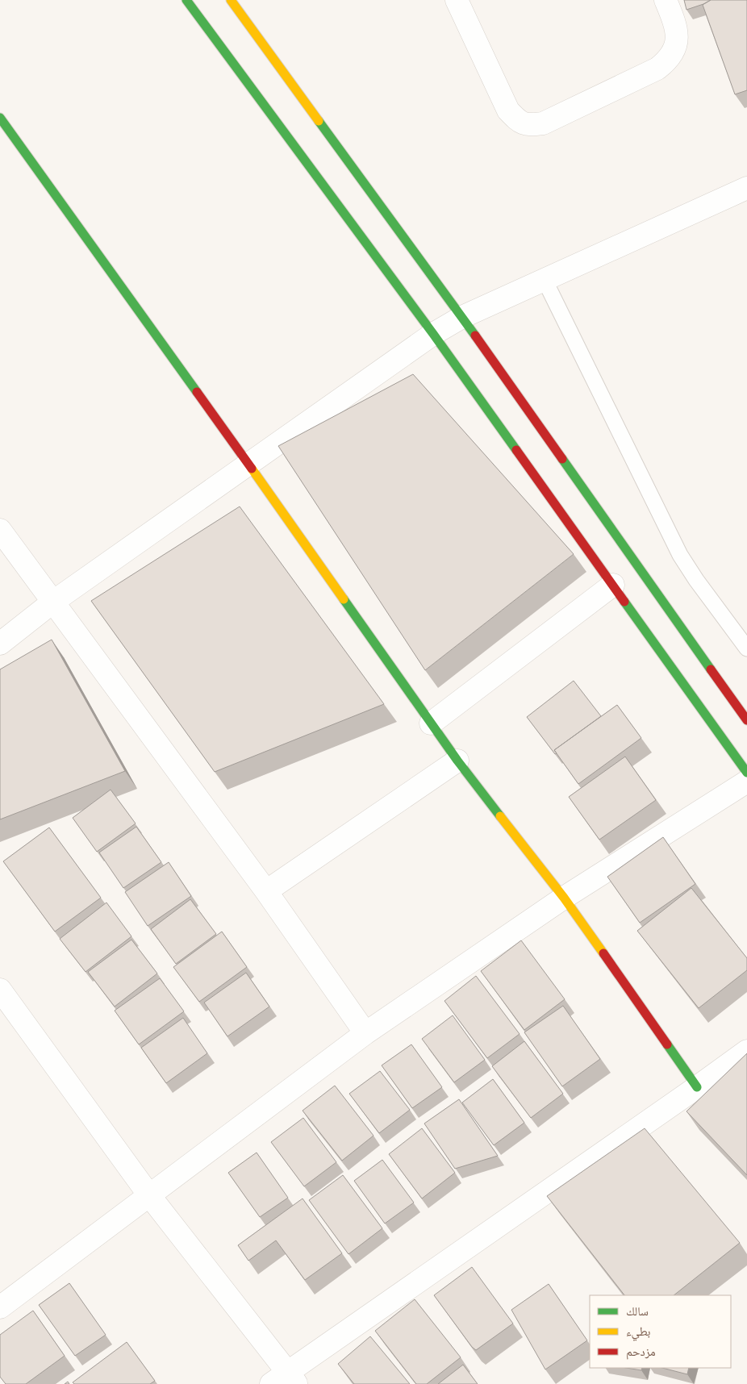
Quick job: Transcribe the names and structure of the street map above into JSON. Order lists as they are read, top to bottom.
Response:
{
  "legend": ["سالك", "بطيء", "مزدحم"]
}
